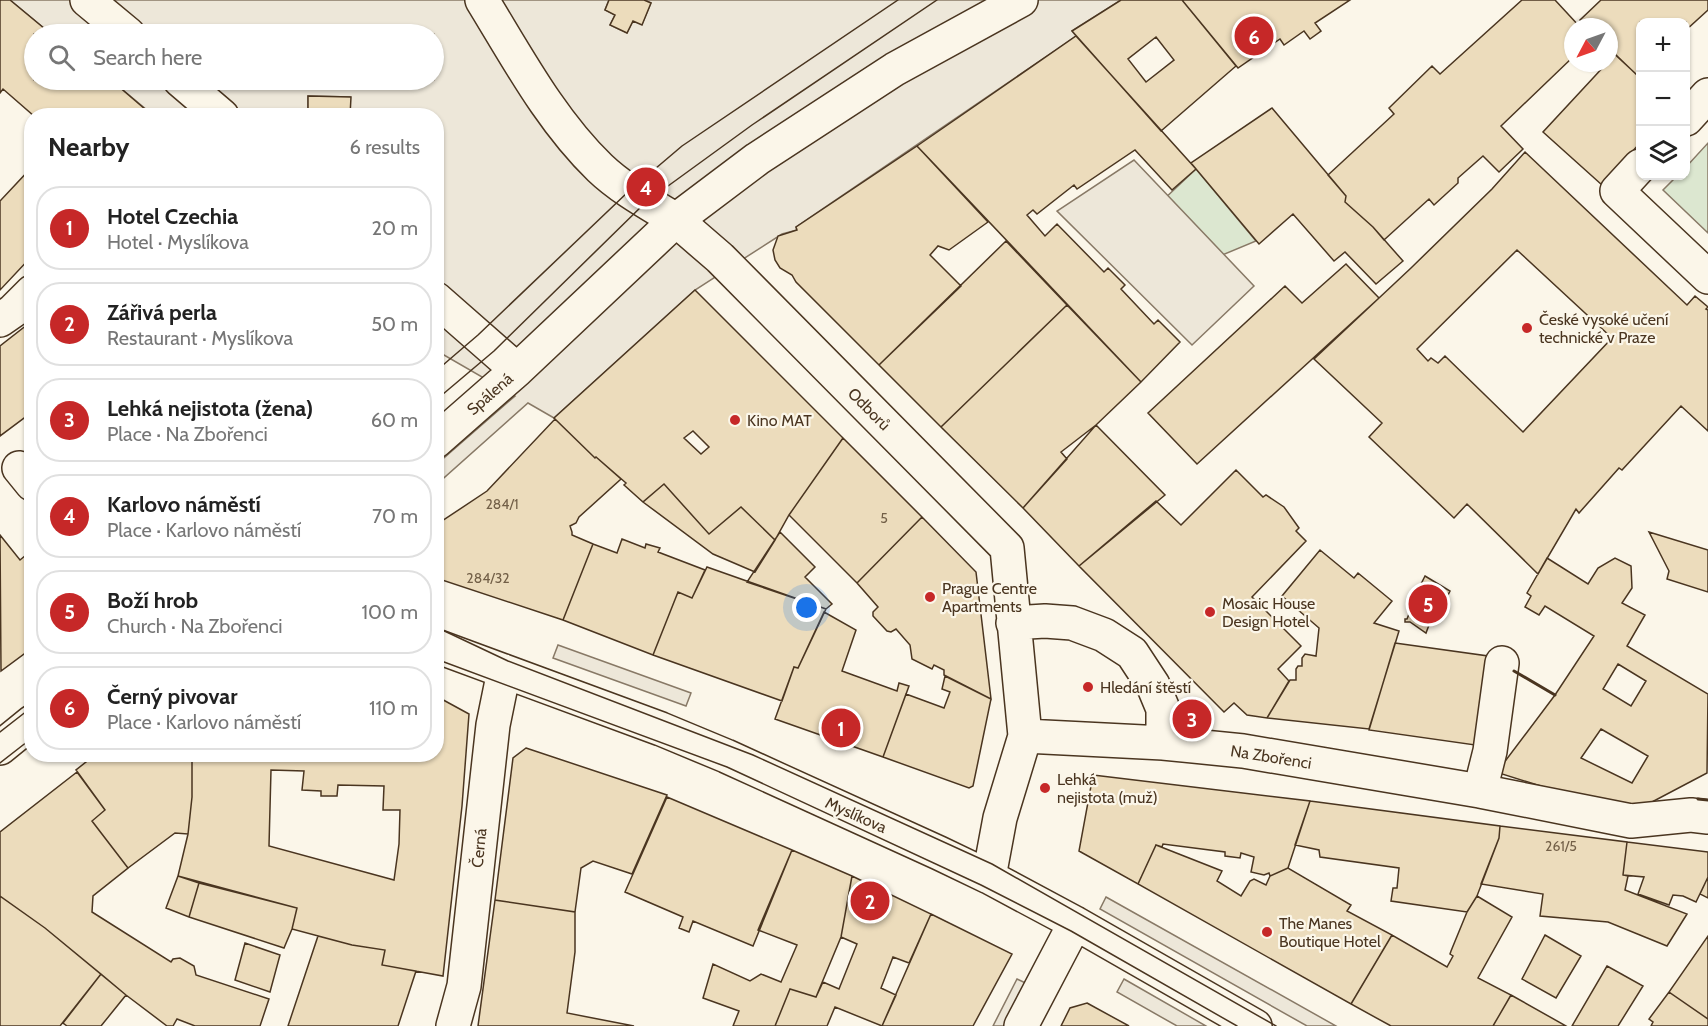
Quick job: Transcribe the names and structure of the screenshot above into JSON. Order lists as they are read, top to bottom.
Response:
{
  "streets": {
    "street": [
      "Spálená",
      "Odborů",
      "Na Zbořenci",
      "Myslíkova",
      "Černá"
    ]
  },
  "crossings": [
    ["Spálená", "Odborů"],
    ["Odborů", "Na Zbořenci"],
    ["Odborů", "Myslíkova"],
    ["Myslíkova", "Černá"]
  ],
  "places": [
    "České vysoké učení technické v Praze",
    "Kino MAT",
    "Prague Centre Apartments",
    "Mosaic House Design Hotel",
    "Hledání štěstí",
    "Lehká nejistota (muž)",
    "The Manes Boutique Hotel"
  ],
  "house_numbers": [
    "284/1",
    "5",
    "284/32",
    "261/5"
  ],
  "north": "bottom left",
  "page": {
    "pins": [
      "6",
      "4",
      "5",
      "3",
      "1",
      "2"
    ],
    "map_buttons": ["+", "−"],
    "search": "Search here",
    "heading": ["Nearby", "6 results"],
    "list": [
      {
        "mark": "1",
        "name": "Hotel Czechia",
        "note": "Hotel · Myslíkova",
        "value": "20 m"
      },
      {
        "mark": "2",
        "name": "Zářivá perla",
        "note": "Restaurant · Myslíkova",
        "value": "50 m"
      },
      {
        "mark": "3",
        "name": "Lehká nejistota (žena)",
        "note": "Place · Na Zbořenci",
        "value": "60 m"
      },
      {
        "mark": "4",
        "name": "Karlovo náměstí",
        "note": "Place · Karlovo náměstí",
        "value": "70 m"
      },
      {
        "mark": "5",
        "name": "Boží hrob",
        "note": "Church · Na Zbořenci",
        "value": "100 m"
      },
      {
        "mark": "6",
        "name": "Černý pivovar",
        "note": "Place · Karlovo náměstí",
        "value": "110 m"
      }
    ]
  }
}
